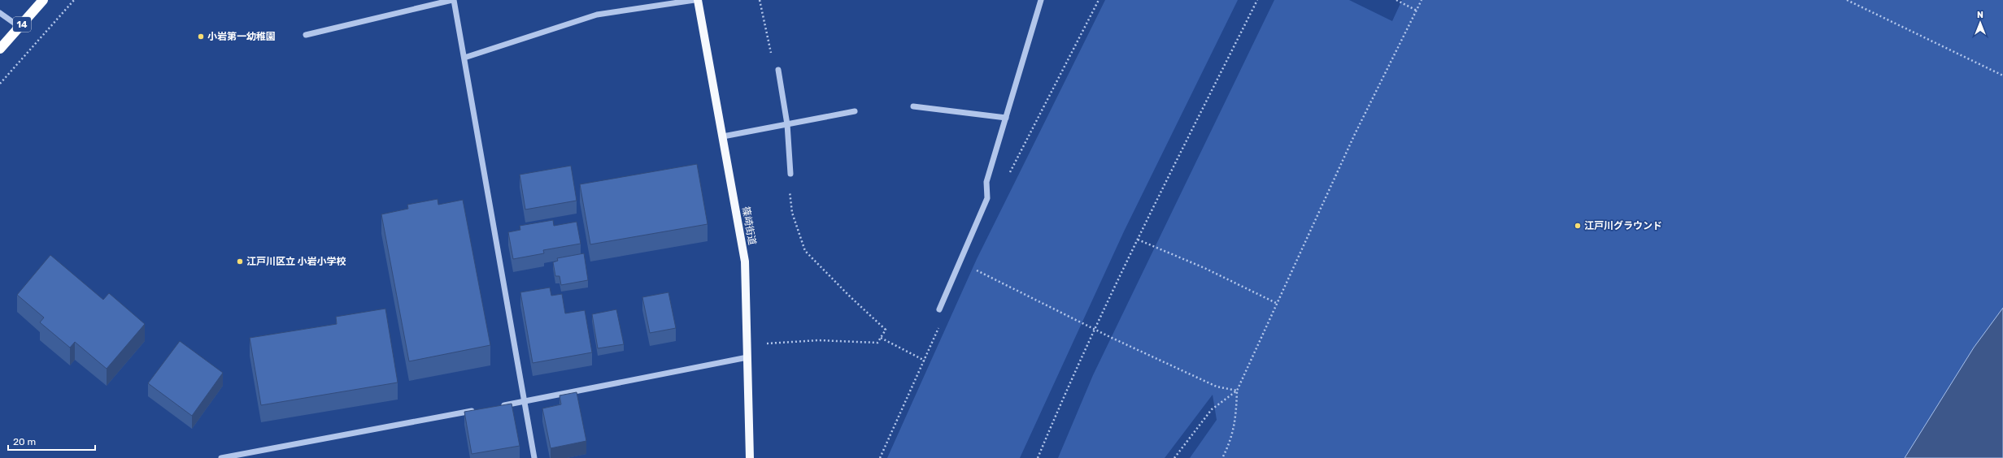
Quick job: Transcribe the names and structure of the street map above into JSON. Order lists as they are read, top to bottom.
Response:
{
  "streets": {
    "highway": ["14"],
    "main road": ["篠崎街道"]
  },
  "places": ["小岩第一幼稚園", "江戸川グラウンド", "江戸川区立 小岩小学校"],
  "scale_bar": "20 m",
  "north": "top"
}
